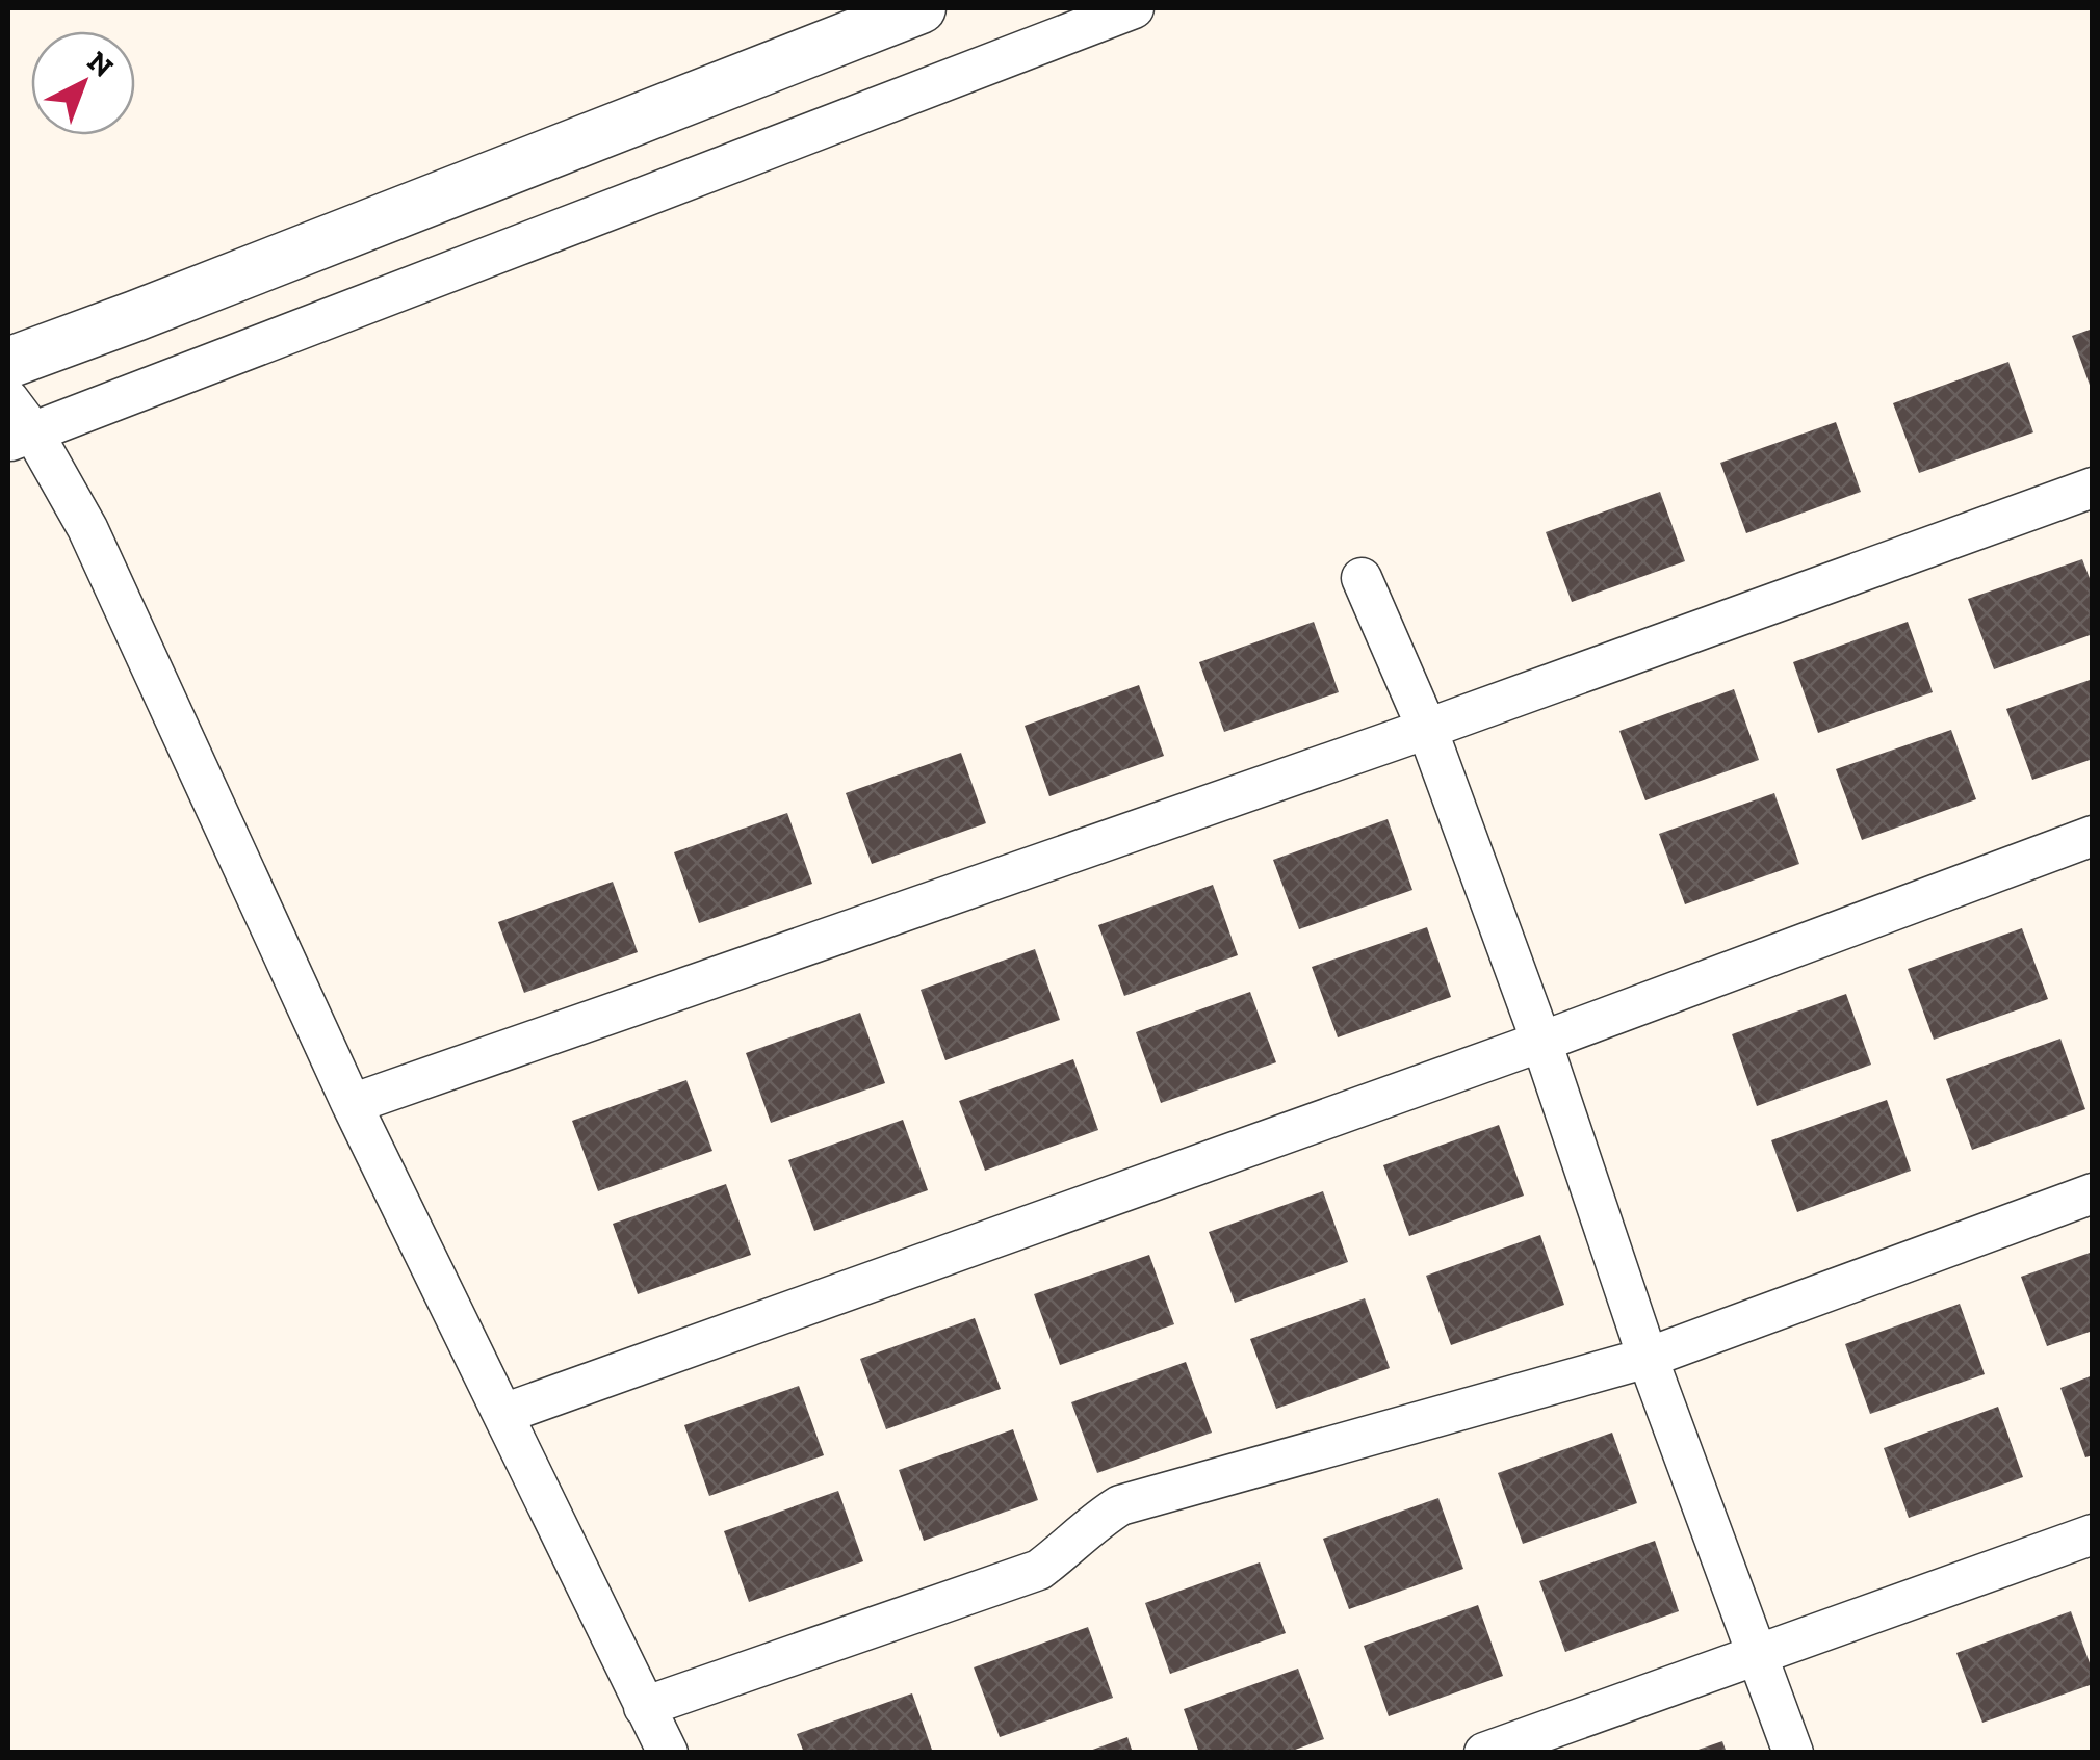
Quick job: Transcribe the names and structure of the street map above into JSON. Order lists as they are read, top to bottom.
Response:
{
  "north": "top right"
}
